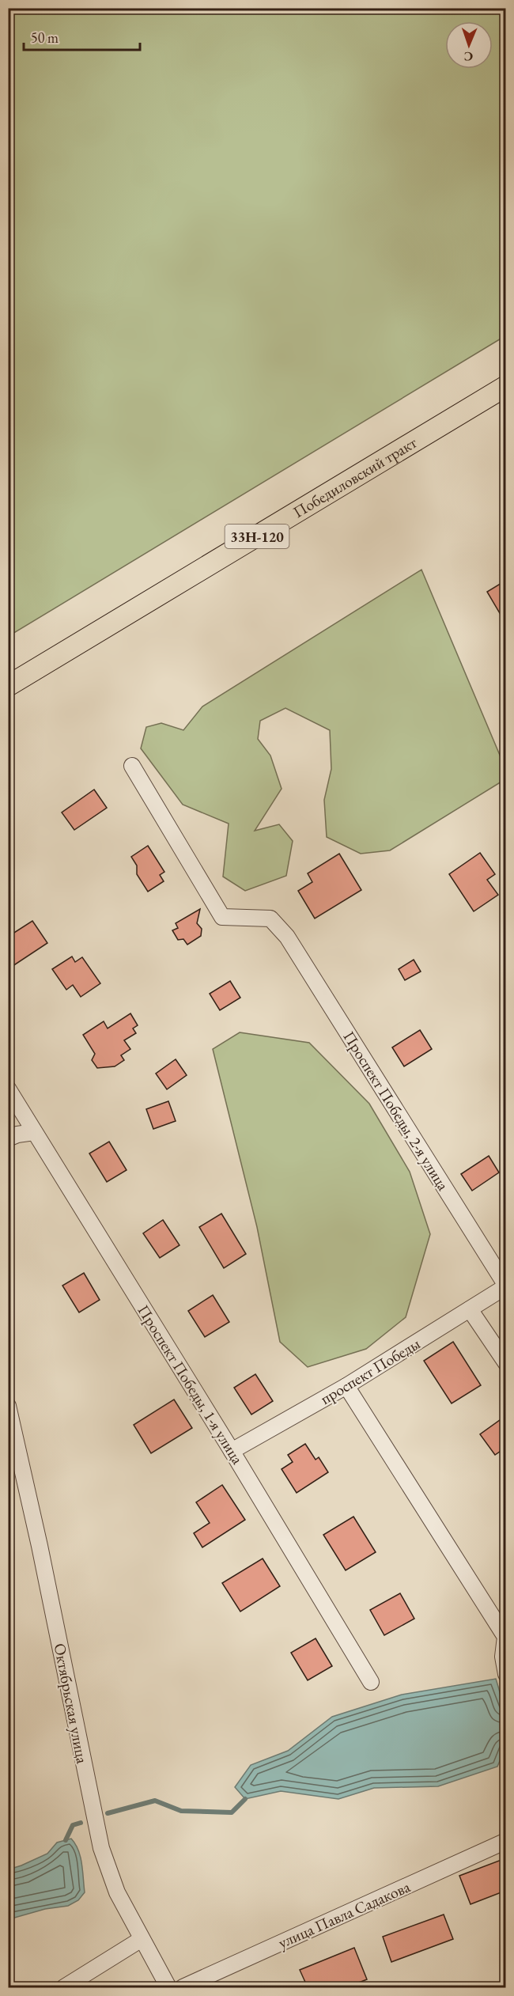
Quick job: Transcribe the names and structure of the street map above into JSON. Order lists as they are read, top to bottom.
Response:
{
  "streets": {
    "main road": ["Победиловский тракт", "33Н-120"],
    "street": [
      "Проспект Победы, 2-я улица",
      "проспект Победы",
      "Проспект Победы, 1-я улица",
      "Октябрьская улица",
      "улица Павла Садакова"
    ]
  },
  "crossings": [
    ["Проспект Победы, 2-я улица", "проспект Победы"],
    ["проспект Победы", "Проспект Победы, 1-я улица"]
  ],
  "scale_bar": "50 m",
  "north": "bottom"
}
